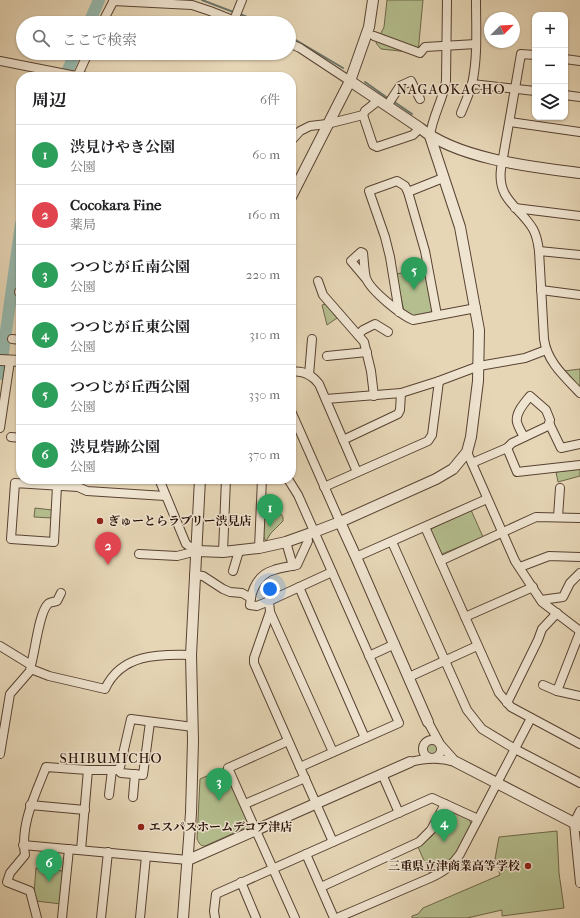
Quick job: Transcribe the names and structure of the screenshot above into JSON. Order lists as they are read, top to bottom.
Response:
{
  "districts": ["NAGAOKACHO", "SHIBUMICHO"],
  "places": ["ぎゅーとらラブリー渋見店", "エスパスホームデコア津店", "三重県立津商業高等学校"],
  "north": "top right",
  "page": {
    "map_buttons": ["+", "−"],
    "search": "ここで検索",
    "heading": ["周辺", "6件"],
    "list": [
      {
        "mark": "1",
        "name": "渋見けやき公園",
        "note": "公園",
        "value": "60 m"
      },
      {
        "mark": "2",
        "name": "Cocokara Fine",
        "note": "薬局",
        "value": "160 m"
      },
      {
        "mark": "3",
        "name": "つつじが丘南公園",
        "note": "公園",
        "value": "220 m"
      },
      {
        "mark": "4",
        "name": "つつじが丘東公園",
        "note": "公園",
        "value": "310 m"
      },
      {
        "mark": "5",
        "name": "つつじが丘西公園",
        "note": "公園",
        "value": "330 m"
      },
      {
        "mark": "6",
        "name": "渋見砦跡公園",
        "note": "公園",
        "value": "370 m"
      }
    ],
    "pins": [
      "5",
      "1",
      "2",
      "3",
      "4",
      "6"
    ]
  }
}
